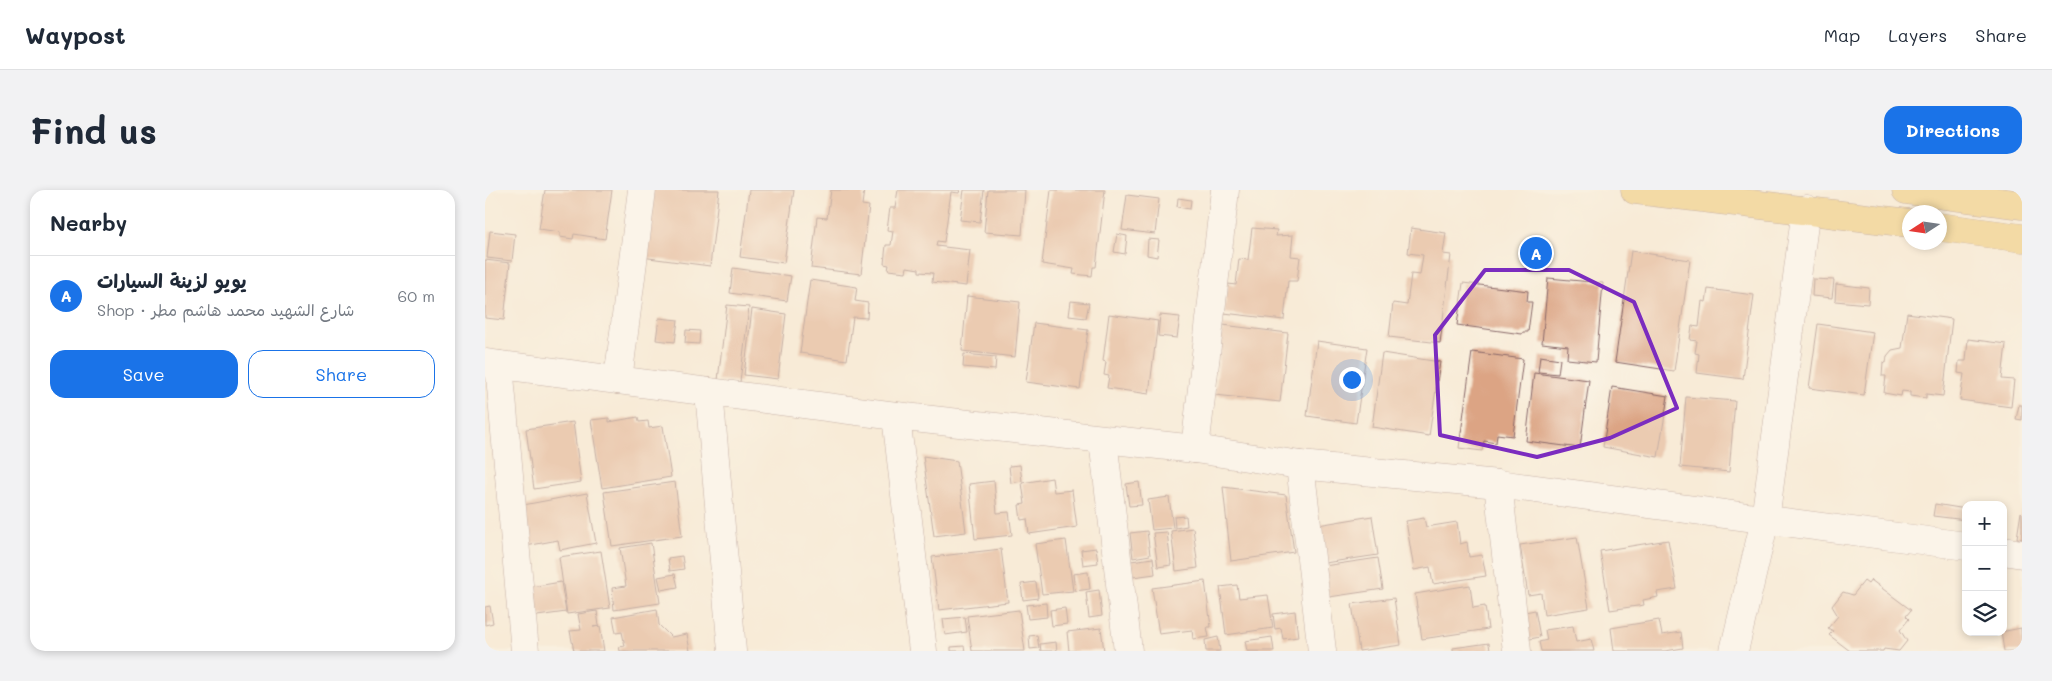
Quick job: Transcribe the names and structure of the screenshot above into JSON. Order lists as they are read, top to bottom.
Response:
{
  "north": "left",
  "page": {
    "header": "Waypost",
    "nav": ["Map", "Layers", "Share"],
    "buttons": [
      "Directions",
      ["Save", "Share"]
    ],
    "title": "Find us",
    "heading": "Nearby",
    "pins": "A",
    "list": [
      {
        "mark": "A",
        "name": "يويو لزينة السيارات",
        "note": "Shop · شارع الشهيد محمد هاشم مطر",
        "value": "60 m"
      }
    ],
    "map_buttons": ["+", "−"]
  }
}
